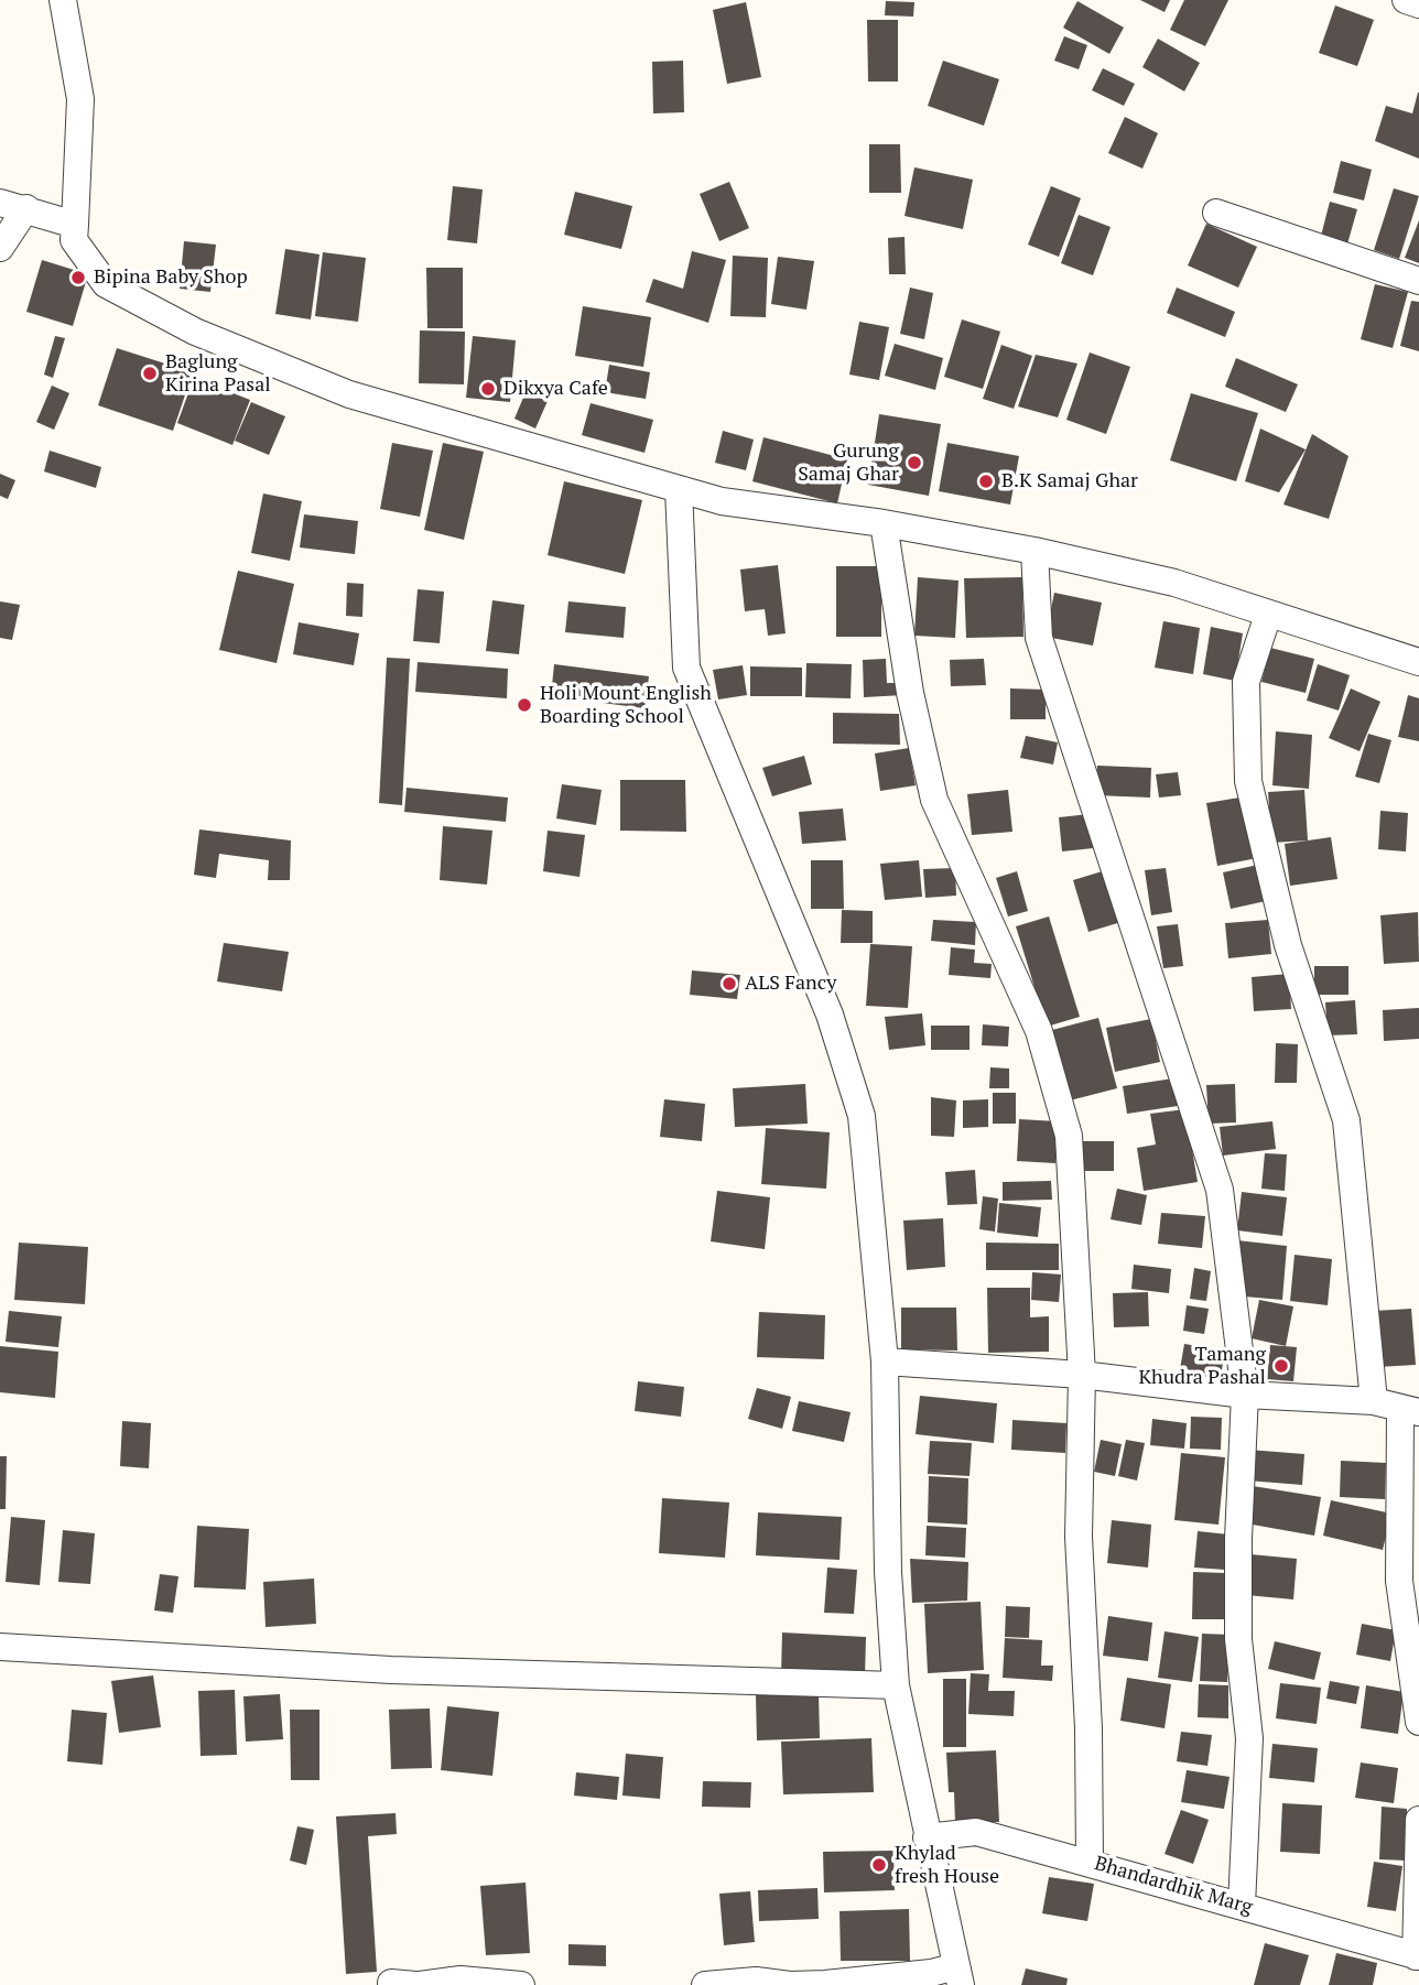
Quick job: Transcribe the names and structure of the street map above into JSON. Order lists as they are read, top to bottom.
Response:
{
  "streets": {
    "street": ["Bhandardhik Marg"]
  },
  "places": [
    "Bipina Baby Shop",
    "Baglung Kirina Pasal",
    "Dikxya Cafe",
    "Gurung Samaj Ghar",
    "B.K Samaj Ghar",
    "Holi Mount English Boarding School",
    "ALS Fancy",
    "Tamang Khudra Pashal",
    "Khylad fresh House"
  ]
}
